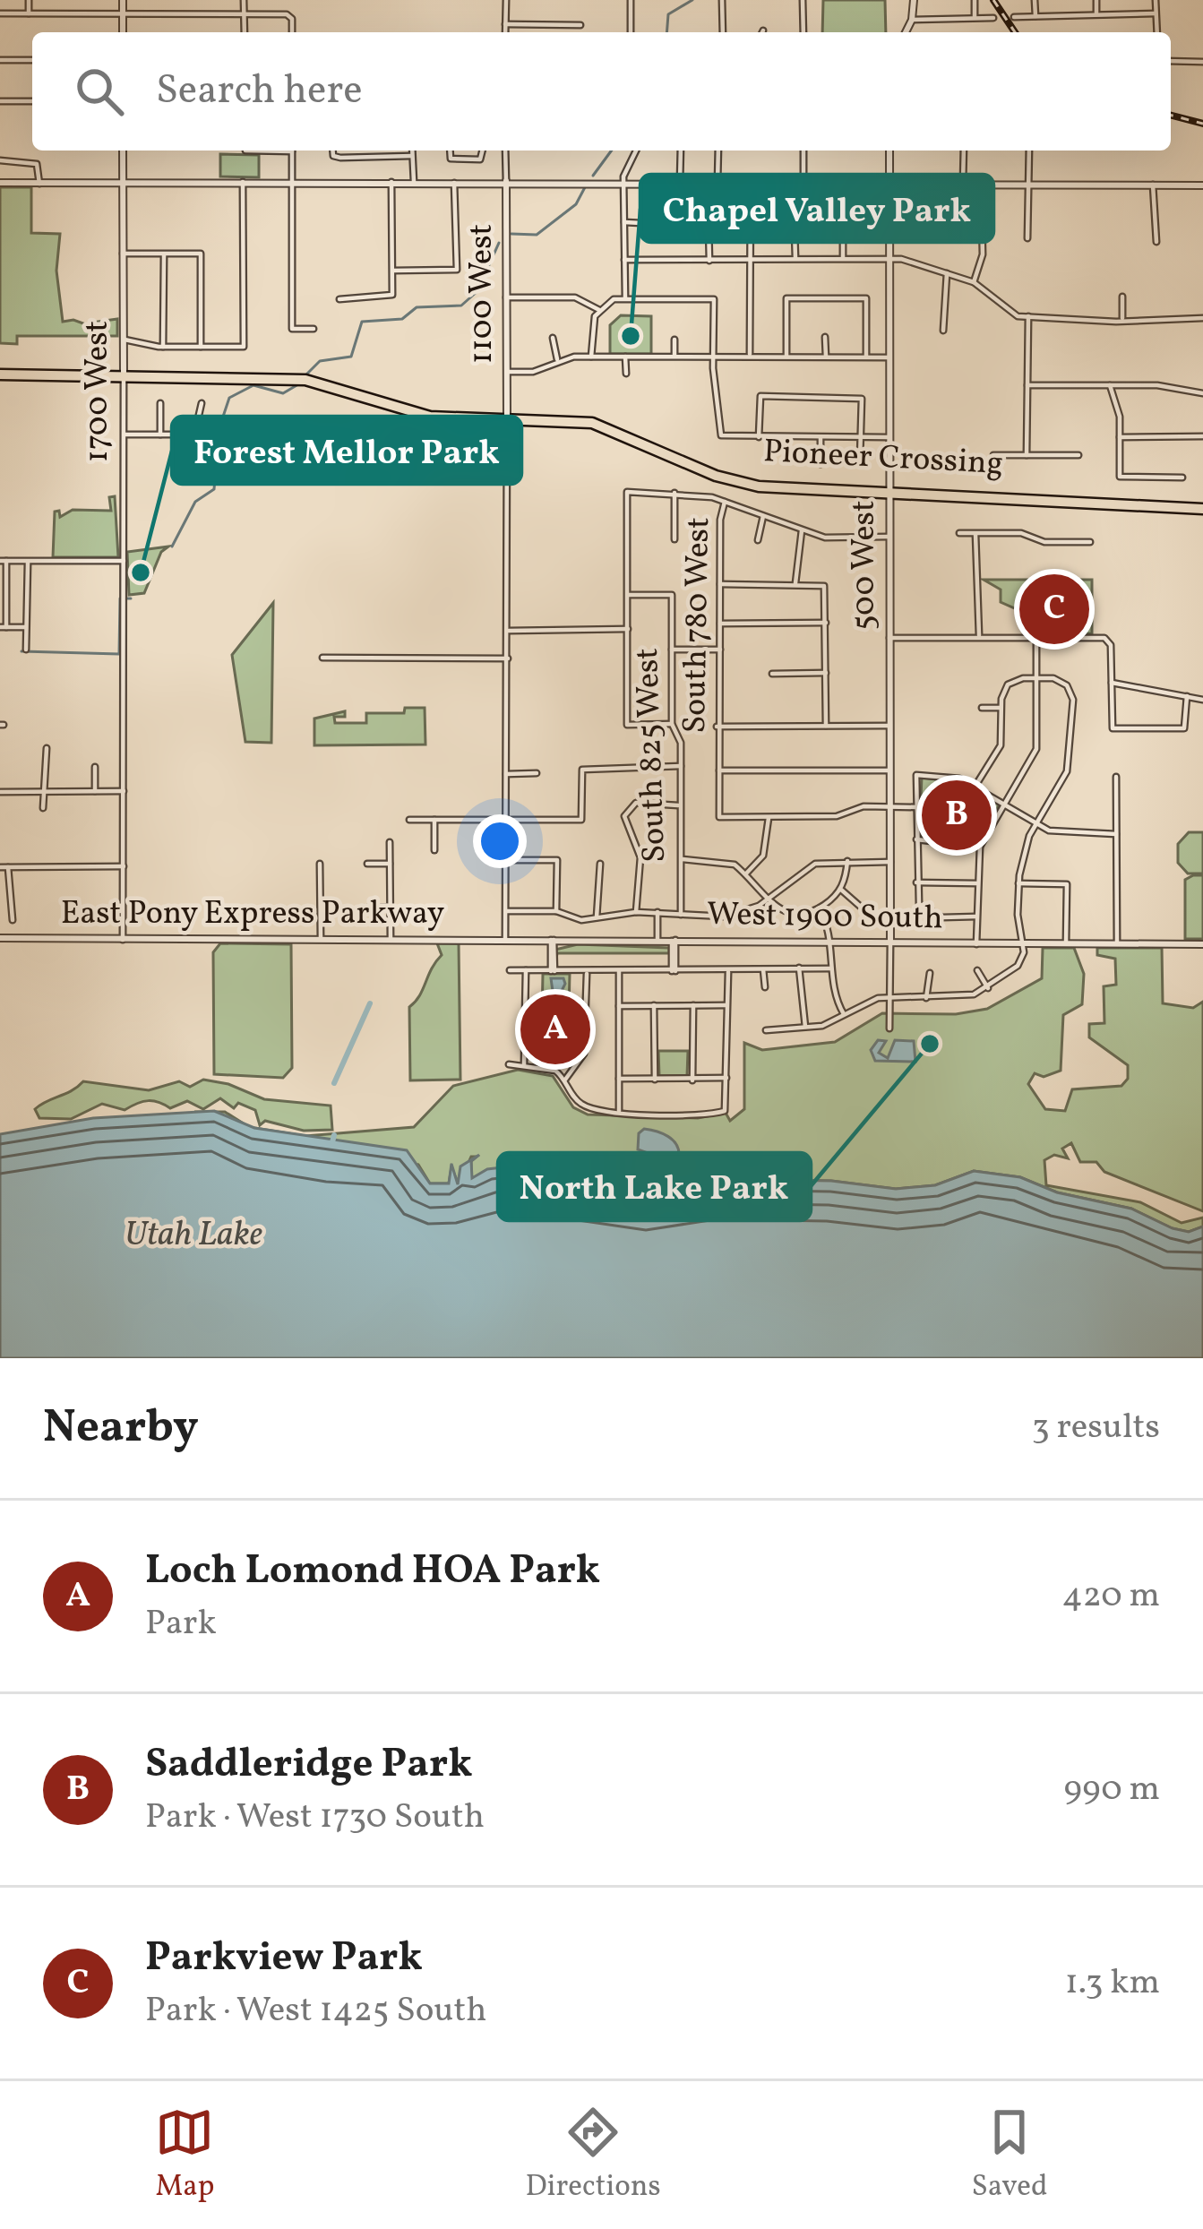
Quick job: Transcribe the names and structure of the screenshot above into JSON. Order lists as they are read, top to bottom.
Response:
{
  "streets": {
    "highway": ["Pioneer Crossing"],
    "street": [
      "1100 West",
      "1700 West",
      "500 West",
      "South 780 West",
      "South 825 West",
      "East Pony Express Parkway",
      "West 1900 South"
    ]
  },
  "crossings": [
    ["1100 West", "Pioneer Crossing"],
    ["1100 West", "East Pony Express Parkway"],
    ["1100 West", "West 1900 South"],
    ["1700 West", "Pioneer Crossing"],
    ["1700 West", "East Pony Express Parkway"],
    ["Pioneer Crossing", "500 West"],
    ["500 West", "West 1900 South"],
    ["East Pony Express Parkway", "West 1900 South"]
  ],
  "water": ["Utah Lake"],
  "places": ["Chapel Valley Park", "Forest Mellor Park", "North Lake Park"],
  "page": {
    "search": "Search here",
    "pins": ["C", "B", "A"],
    "heading": ["Nearby", "3 results"],
    "list": [
      {
        "mark": "A",
        "name": "Loch Lomond HOA Park",
        "note": "Park",
        "value": "420 m"
      },
      {
        "mark": "B",
        "name": "Saddleridge Park",
        "note": "Park · West 1730 South",
        "value": "990 m"
      },
      {
        "mark": "C",
        "name": "Parkview Park",
        "note": "Park · West 1425 South",
        "value": "1.3 km"
      }
    ],
    "nav": ["Map", "Directions", "Saved"]
  }
}
